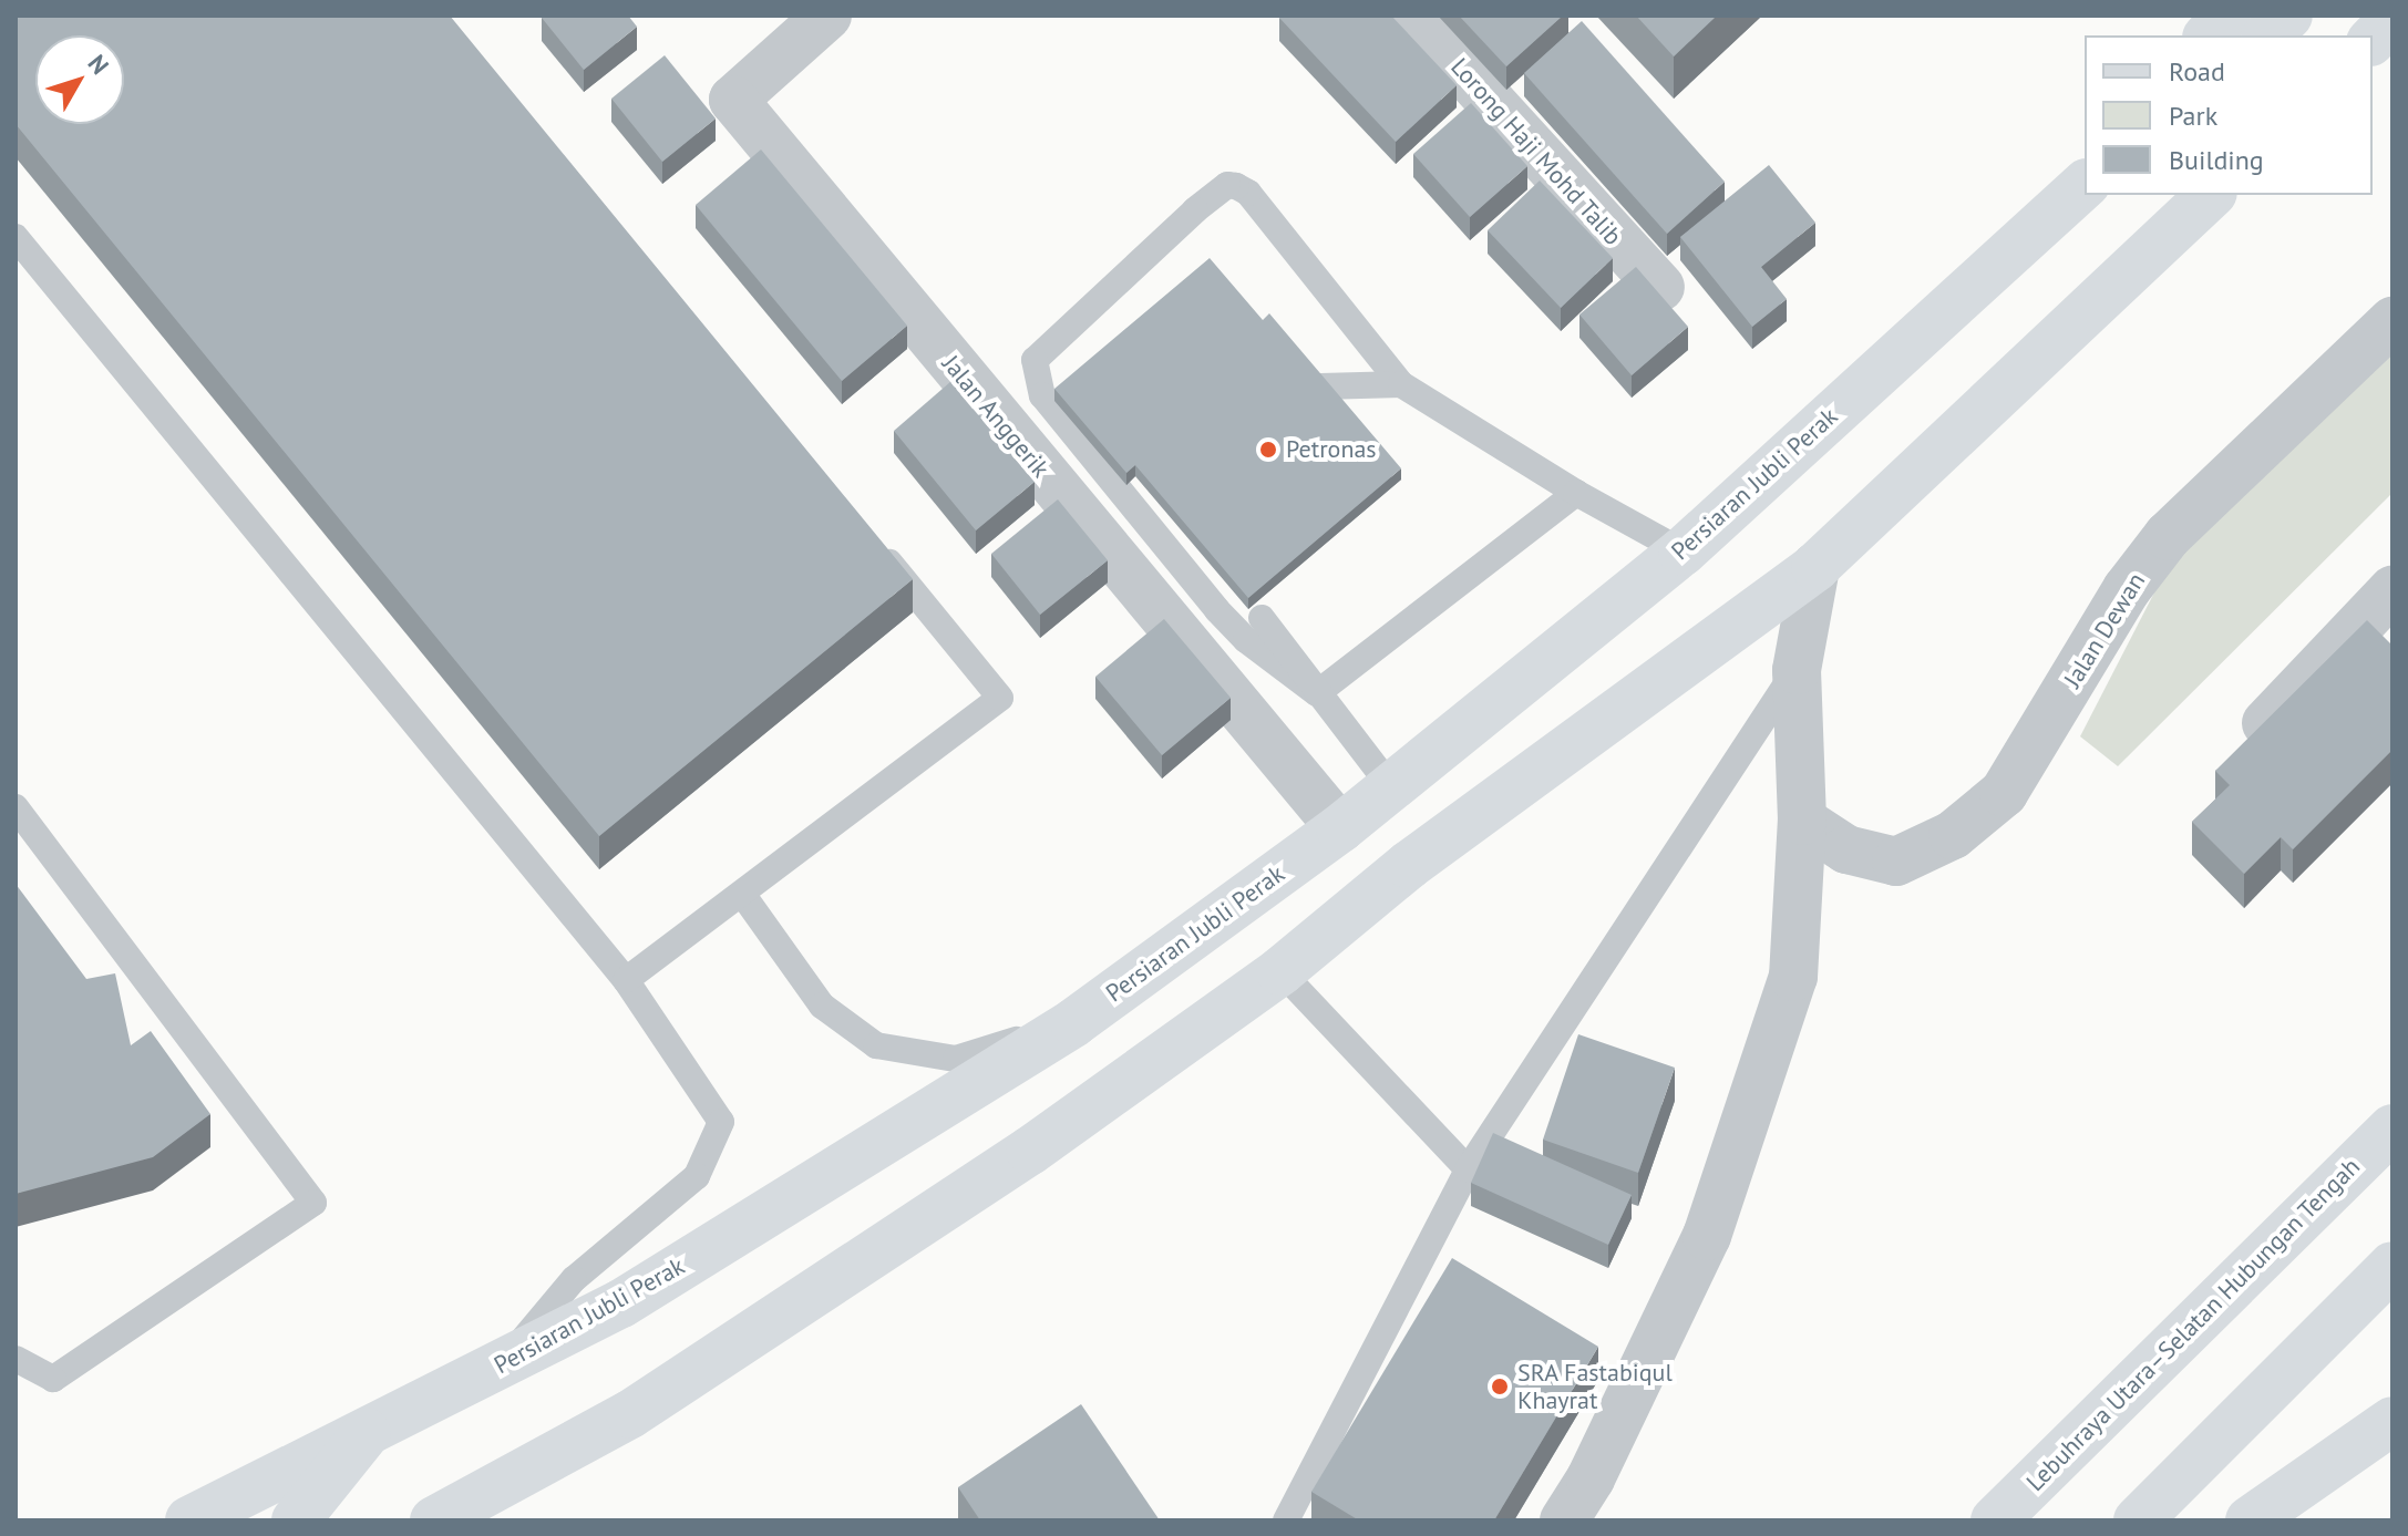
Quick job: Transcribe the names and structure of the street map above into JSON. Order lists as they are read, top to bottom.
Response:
{
  "streets": {
    "main road": ["Persiaran Jubli Perak", "Lebuhraya Utara–Selatan Hubungan Tengah"],
    "street": ["Lorong Haji Mohd Talib", "Jalan Anggerik", "Jalan Dewan"]
  },
  "crossings": [
    ["Jalan Anggerik", "Persiaran Jubli Perak"]
  ],
  "places": ["Petronas", "SRA Fastabiqul Khayrat"],
  "legend": ["Road", "Park", "Building"],
  "north": "top right"
}
